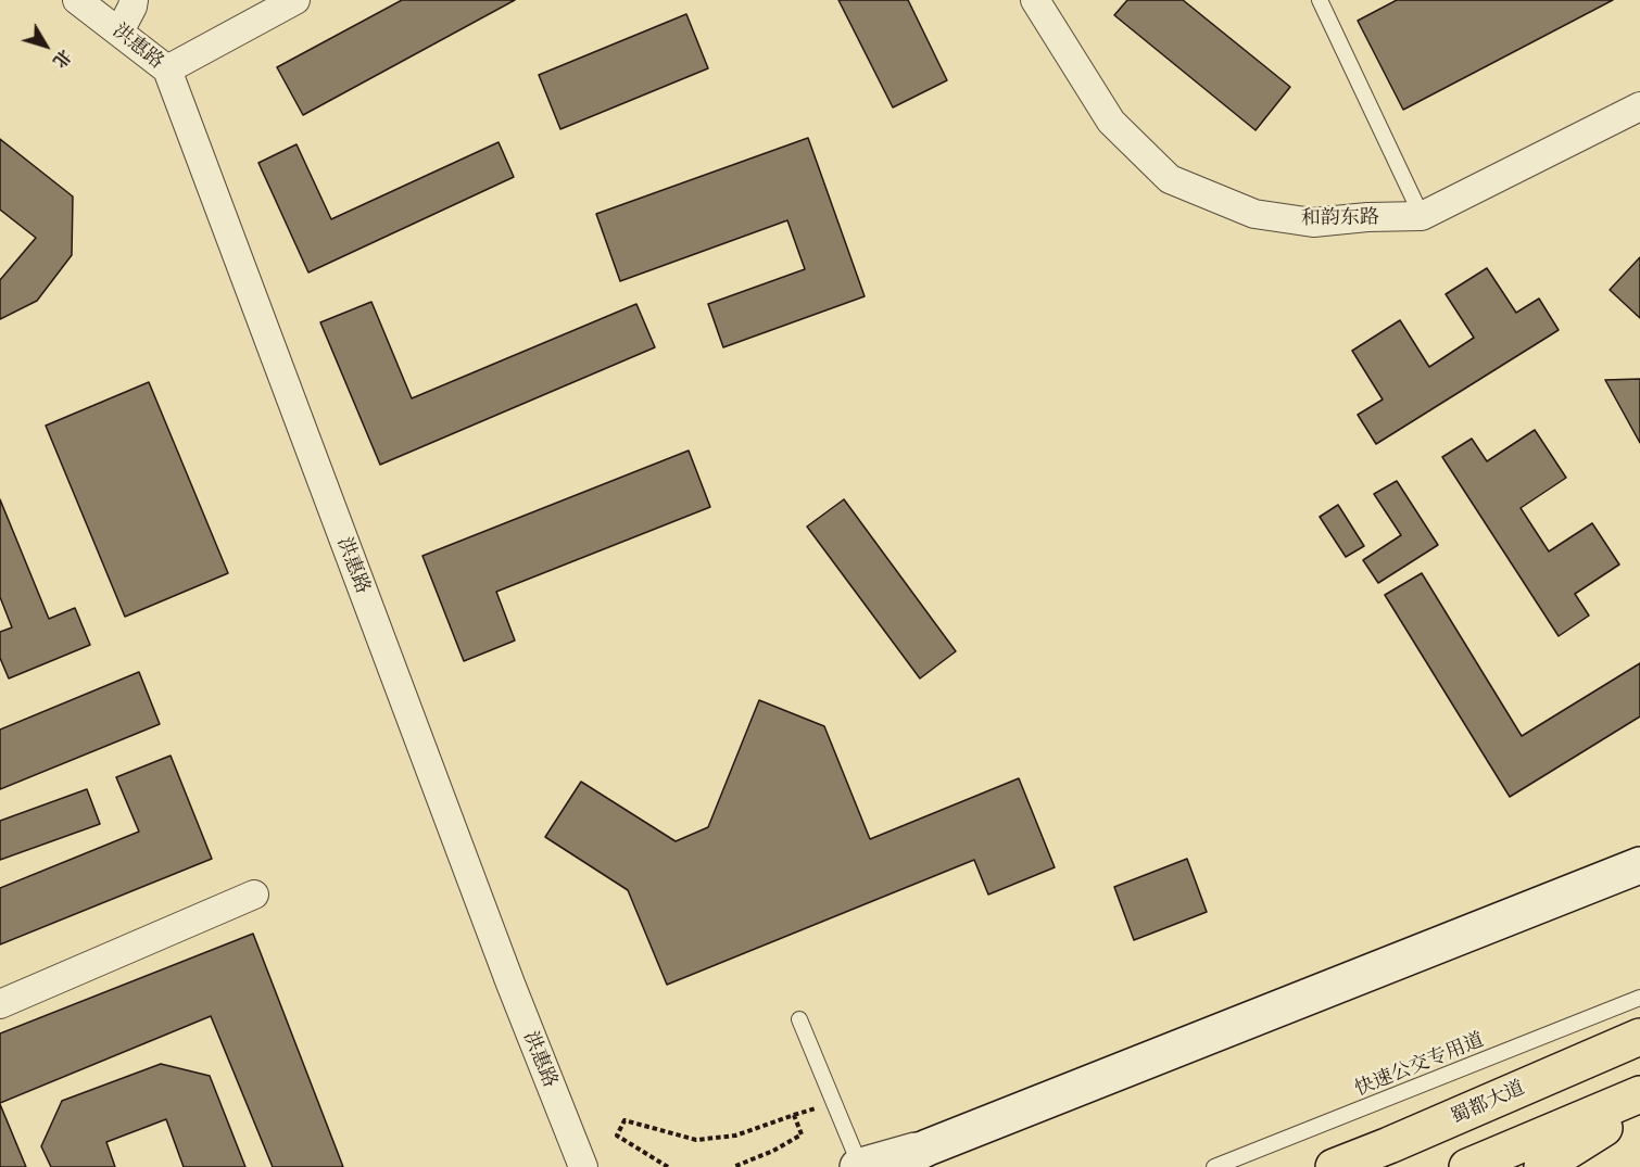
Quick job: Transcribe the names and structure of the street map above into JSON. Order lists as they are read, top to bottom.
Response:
{
  "streets": {
    "highway": ["蜀都大道"],
    "street": ["洪惠路", "和韵东路"],
    "lane": ["快速公交专用道"]
  },
  "north": "bottom right"
}
